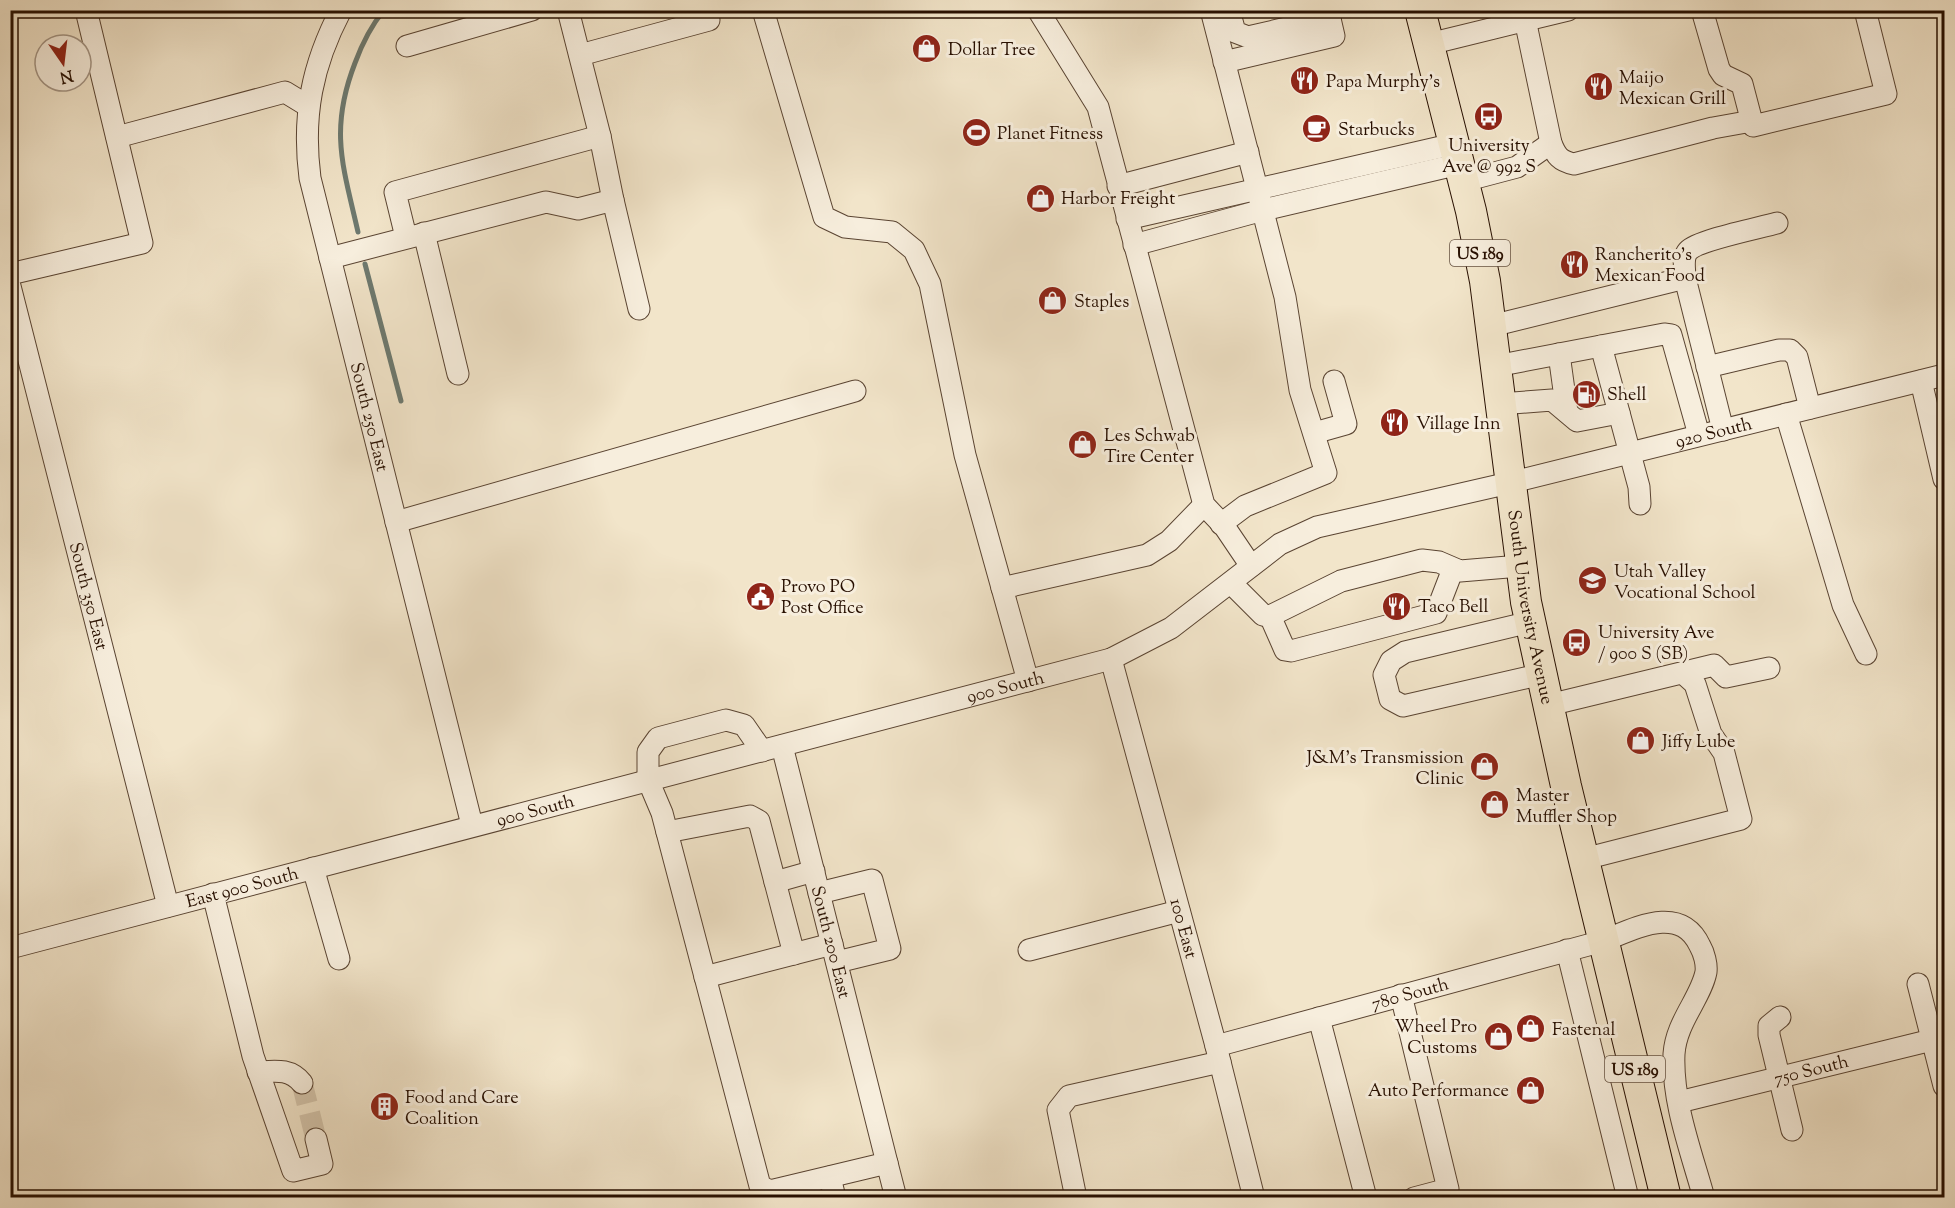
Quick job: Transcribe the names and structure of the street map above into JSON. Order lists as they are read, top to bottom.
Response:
{
  "streets": {
    "highway": ["US 189", "South University Avenue"],
    "street": [
      "South 250 East",
      "920 South",
      "South 350 East",
      "900 South",
      "East 900 South",
      "100 East",
      "South 200 East",
      "780 South",
      "750 South"
    ]
  },
  "crossings": [
    ["South 250 East", "900 South"],
    ["South 250 East", "East 900 South"],
    ["920 South", "South University Avenue"],
    ["920 South", "900 South"],
    ["South 350 East", "East 900 South"],
    ["South University Avenue", "900 South"],
    ["South University Avenue", "780 South"],
    ["900 South", "East 900 South"],
    ["900 South", "100 East"],
    ["900 South", "South 200 East"],
    ["100 East", "780 South"],
    ["780 South", "750 South"]
  ],
  "places": {
    "shop": [
      "Dollar Tree",
      "Harbor Freight",
      "Staples",
      "Les Schwab Tire Center",
      "Jiffy Lube",
      "J&M's Transmission Clinic",
      "Master Muffler Shop",
      "Fastenal",
      "Wheel Pro Customs",
      "Auto Performance"
    ],
    "restaurant": [
      "Papa Murphy's",
      "Maijo Mexican Grill",
      "Rancherito's Mexican Food",
      "Village Inn",
      "Taco Bell"
    ],
    "bus stop": ["University Ave @ 992 S", "University Ave / 900 S (SB)"],
    "cafe": ["Starbucks"],
    "sports": ["Planet Fitness"],
    "fuel station": ["Shell"],
    "school or university": ["Utah Valley Vocational School"],
    "public building": ["Provo PO Post Office"],
    "building": ["Food and Care Coalition"]
  },
  "north": "bottom"
}
